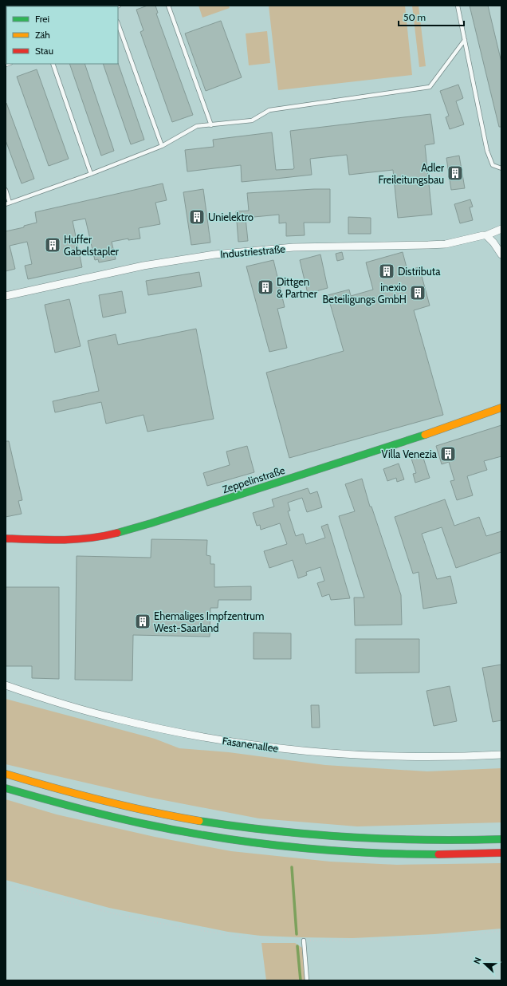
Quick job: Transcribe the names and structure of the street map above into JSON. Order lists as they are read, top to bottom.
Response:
{
  "streets": {
    "main road": ["Zeppelinstraße"],
    "street": ["Industriestraße", "Fasanenallee"]
  },
  "places": {
    "building": [
      "Adler Freileitungsbau",
      "Unielektro",
      "Huffer Gabelstapler",
      "Distributa",
      "Dittgen & Partner",
      "inexio Beteiligungs GmbH",
      "Villa Venezia",
      "Ehemaliges Impfzentrum West-Saarland"
    ]
  },
  "legend": ["Frei", "Zäh", "Stau"],
  "scale_bar": "50 m",
  "north": "left"
}
